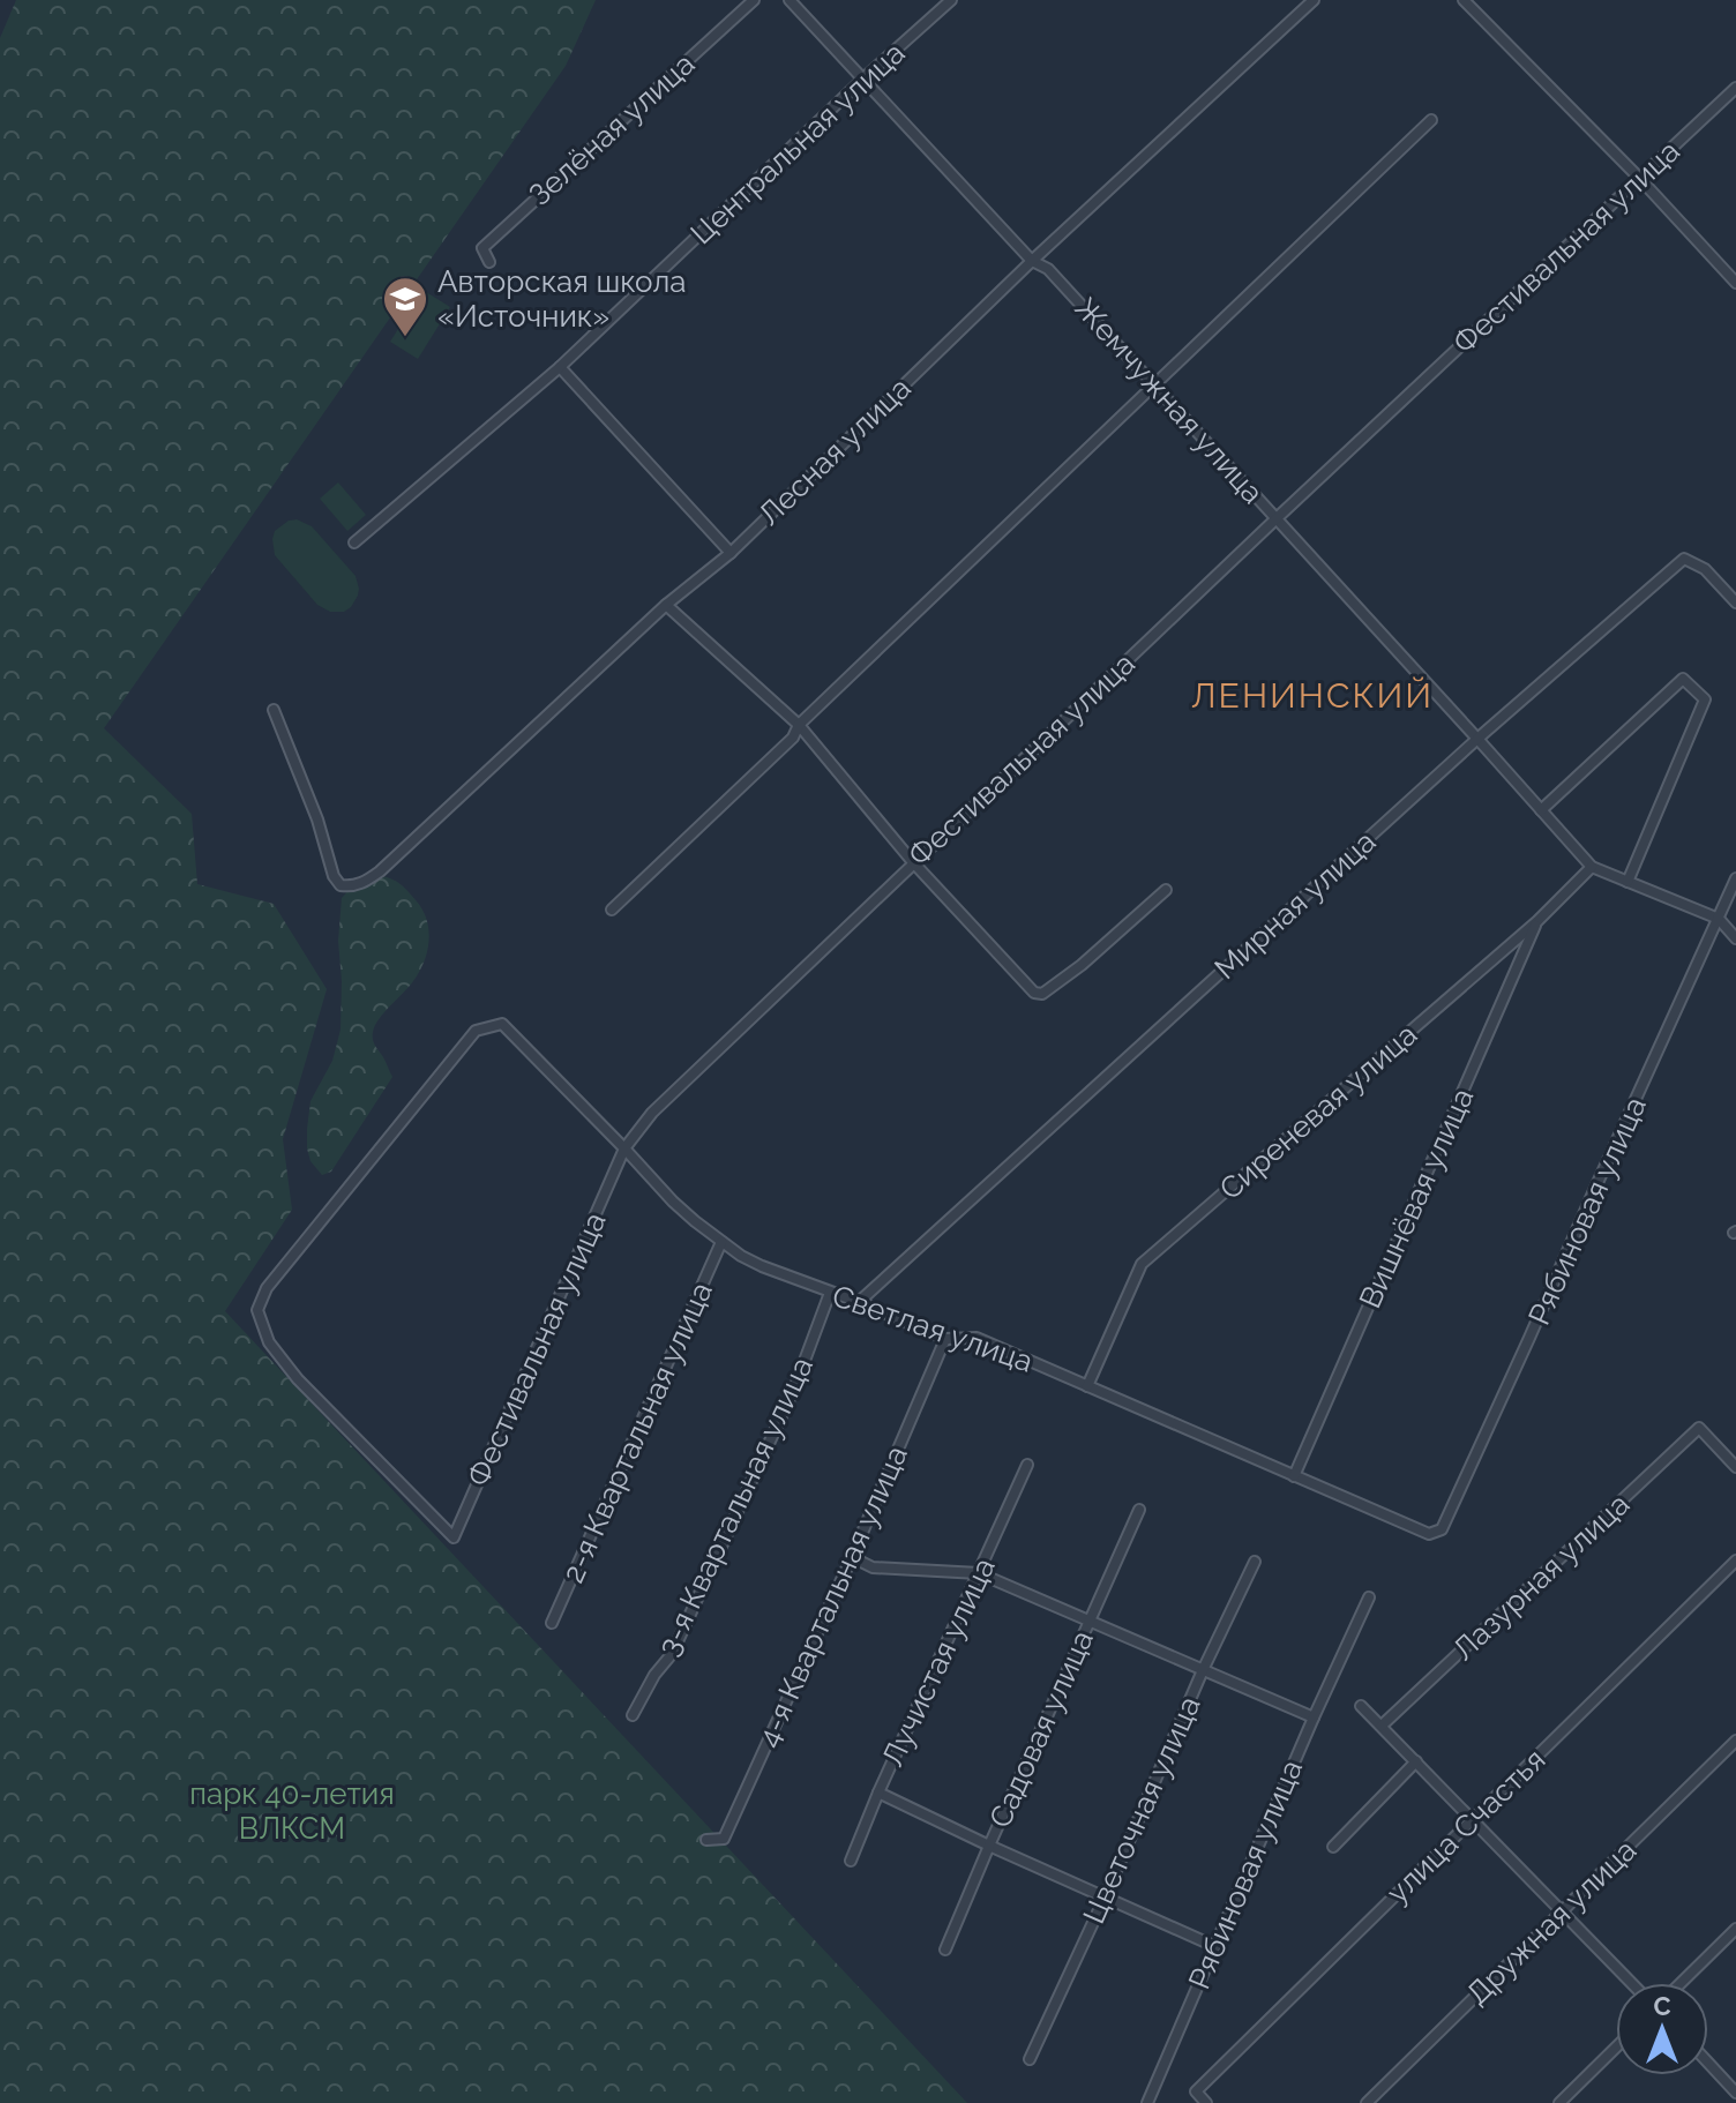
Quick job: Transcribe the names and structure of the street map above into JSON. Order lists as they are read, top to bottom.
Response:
{
  "streets": {
    "street": [
      "Зелёная улица",
      "Центральная улица",
      "Фестивальная улица",
      "Жемчужная улица",
      "Лесная улица",
      "Мирная улица",
      "Сиреневая улица",
      "Вишнёвая улица",
      "Рябиновая улица",
      "Светлая улица",
      "2-я Квартальная улица",
      "3-я Квартальная улица",
      "Лазурная улица",
      "4-я Квартальная улица",
      "Лучистая улица",
      "Садовая улица",
      "Цветочная улица",
      "улица Счастья",
      "Дружная улица"
    ]
  },
  "crossings": [
    ["Центральная улица", "Жемчужная улица"],
    ["Фестивальная улица", "Жемчужная улица"],
    ["Фестивальная улица", "Светлая улица"],
    ["Жемчужная улица", "Лесная улица"],
    ["Жемчужная улица", "Мирная улица"],
    ["Жемчужная улица", "Сиреневая улица"],
    ["Мирная улица", "Светлая улица"],
    ["Сиреневая улица", "Вишнёвая улица"],
    ["Сиреневая улица", "Светлая улица"],
    ["Вишнёвая улица", "Светлая улица"],
    ["Рябиновая улица", "Светлая улица"],
    ["Светлая улица", "2-я Квартальная улица"],
    ["Светлая улица", "3-я Квартальная улица"],
    ["Светлая улица", "4-я Квартальная улица"]
  ],
  "districts": ["ЛЕНИНСКИЙ"],
  "parks": ["парк 40-летия ВЛКСМ"],
  "places": {
    "school or university": ["Авторская школа «Источник»"]
  },
  "north": "top"
}
